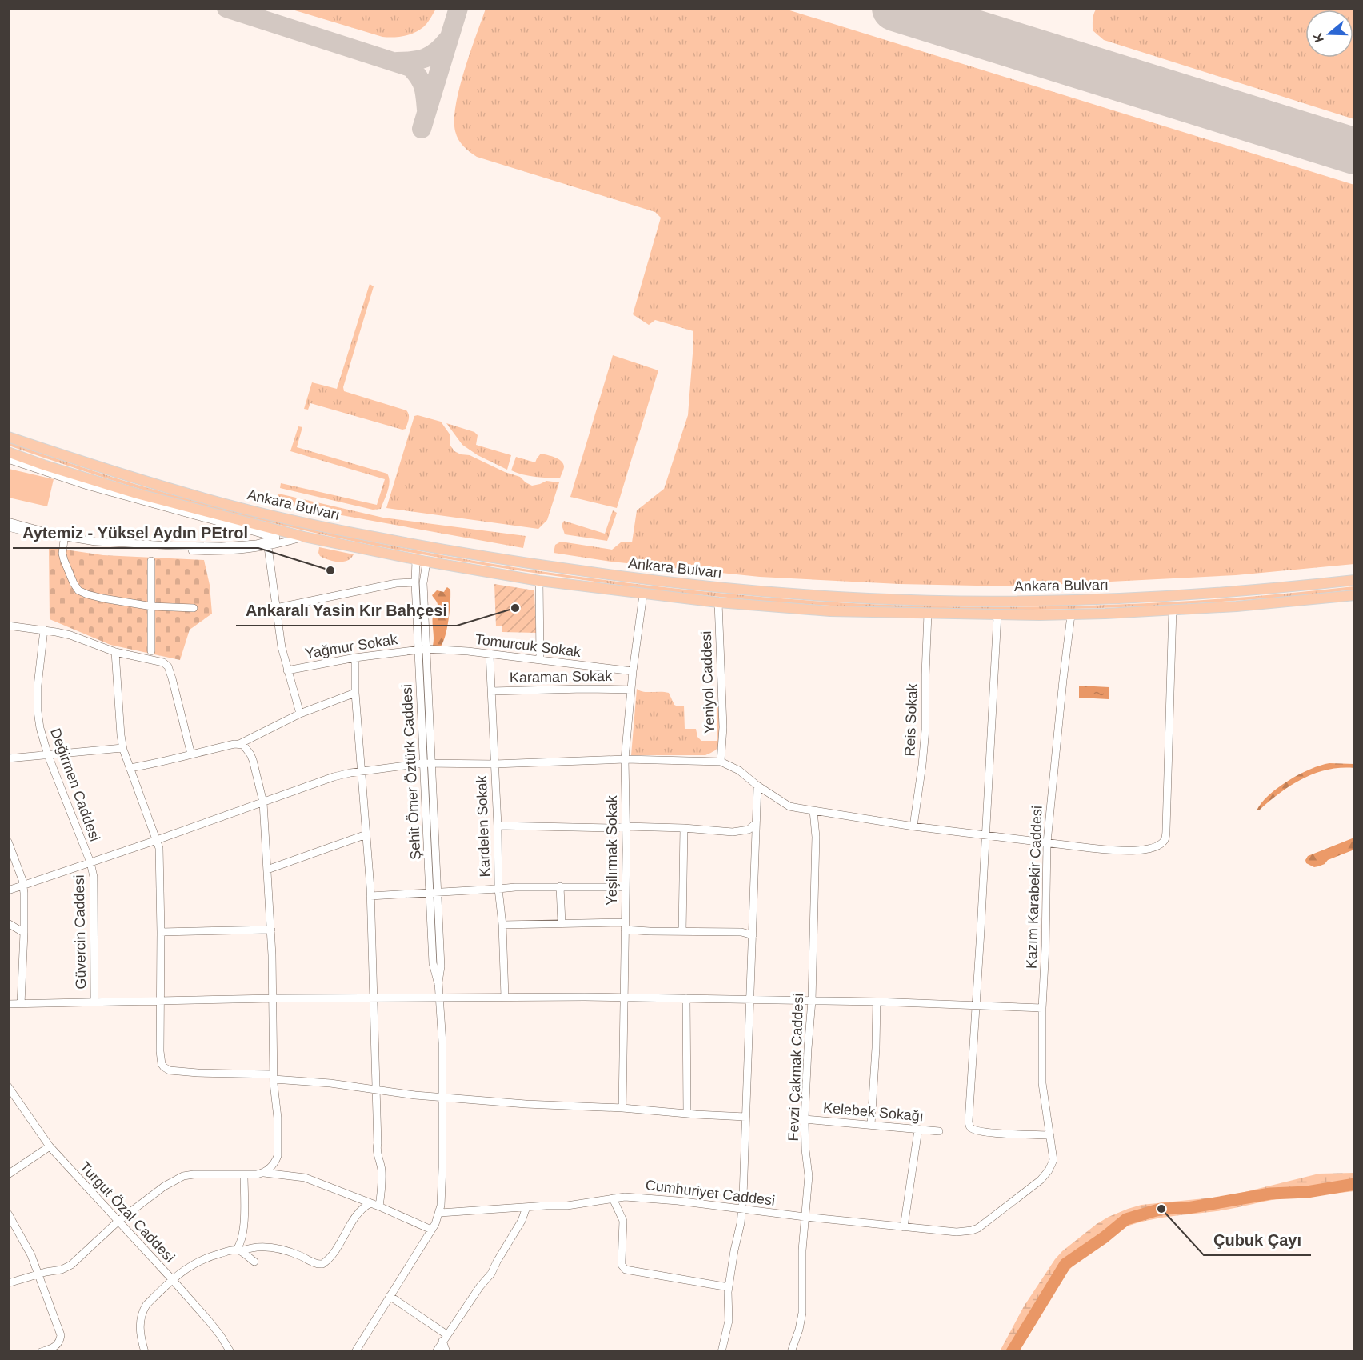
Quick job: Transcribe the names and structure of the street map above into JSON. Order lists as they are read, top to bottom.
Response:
{
  "streets": {
    "main road": ["Ankara Bulvarı"],
    "street": [
      "Tomurcuk Sokak",
      "Yağmur Sokak",
      "Karaman Sokak",
      "Yeniyol Caddesi",
      "Reis Sokak",
      "Şehit Ömer Öztürk Caddesi",
      "Değirmen Caddesi",
      "Kardelen Sokak",
      "Yeşilırmak Sokak",
      "Kazım Karabekir Caddesi",
      "Güvercin Caddesi",
      "Fevzi Çakmak Caddesi",
      "Kelebek Sokağı",
      "Cumhuriyet Caddesi",
      "Turgut Özal Caddesi"
    ]
  },
  "crossings": [
    ["Ankara Bulvarı", "Yeniyol Caddesi"],
    ["Ankara Bulvarı", "Reis Sokak"],
    ["Ankara Bulvarı", "Şehit Ömer Öztürk Caddesi"],
    ["Ankara Bulvarı", "Yeşilırmak Sokak"],
    ["Ankara Bulvarı", "Kazım Karabekir Caddesi"],
    ["Tomurcuk Sokak", "Yağmur Sokak"],
    ["Tomurcuk Sokak", "Şehit Ömer Öztürk Caddesi"],
    ["Tomurcuk Sokak", "Kardelen Sokak"],
    ["Tomurcuk Sokak", "Yeşilırmak Sokak"],
    ["Yağmur Sokak", "Şehit Ömer Öztürk Caddesi"],
    ["Karaman Sokak", "Kardelen Sokak"],
    ["Karaman Sokak", "Yeşilırmak Sokak"],
    ["Şehit Ömer Öztürk Caddesi", "Cumhuriyet Caddesi"],
    ["Değirmen Caddesi", "Güvercin Caddesi"],
    ["Kazım Karabekir Caddesi", "Cumhuriyet Caddesi"],
    ["Fevzi Çakmak Caddesi", "Kelebek Sokağı"],
    ["Fevzi Çakmak Caddesi", "Cumhuriyet Caddesi"]
  ],
  "places": ["Aytemiz - Yüksel Aydın PEtrol", "Ankaralı Yasin Kır Bahçesi", "Çubuk Çayı"],
  "north": "left"
}
